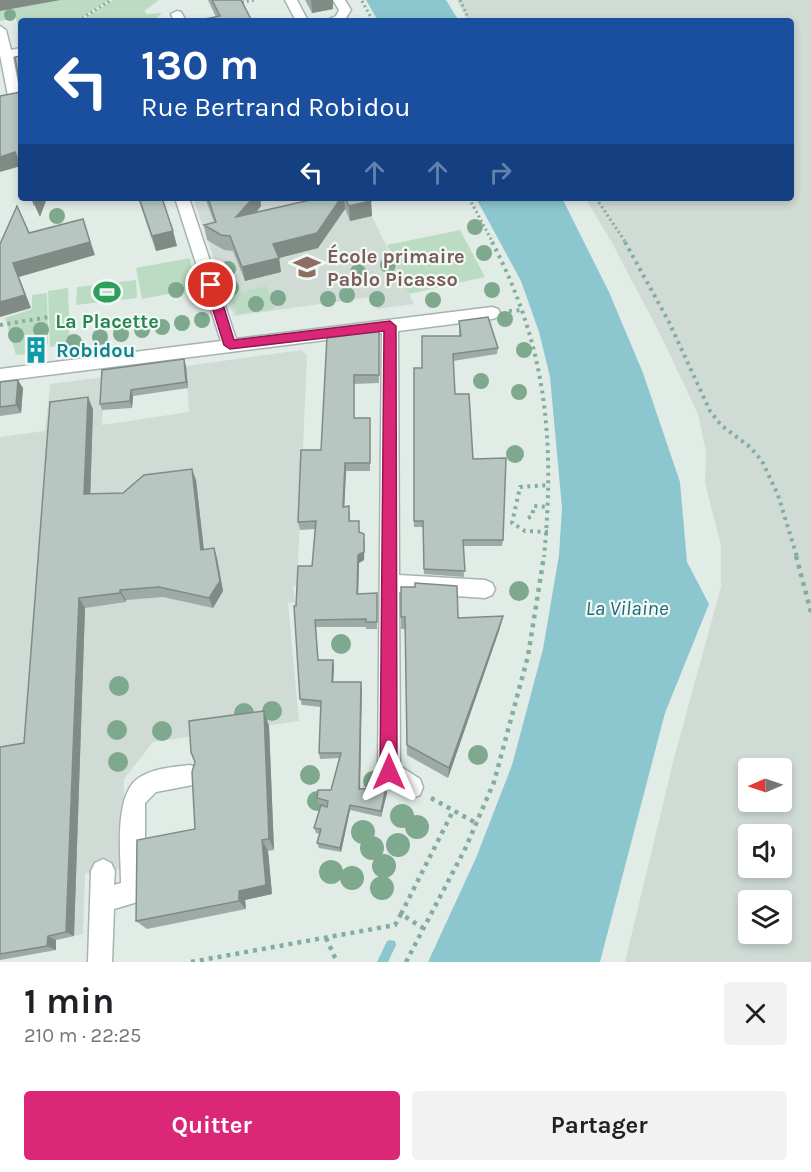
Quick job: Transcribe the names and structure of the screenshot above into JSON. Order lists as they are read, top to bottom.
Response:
{
  "water": ["La Vilaine"],
  "places": {
    "school or university": ["École primaire Pablo Picasso"],
    "sports": ["La Placette"],
    "building": ["Robidou"]
  },
  "north": "left",
  "page": {
    "turn": ["130 m", "Rue Bertrand Robidou"],
    "heading": ["1 min", "210 m · 22:25"],
    "buttons": ["Quitter", "Partager"]
  }
}
